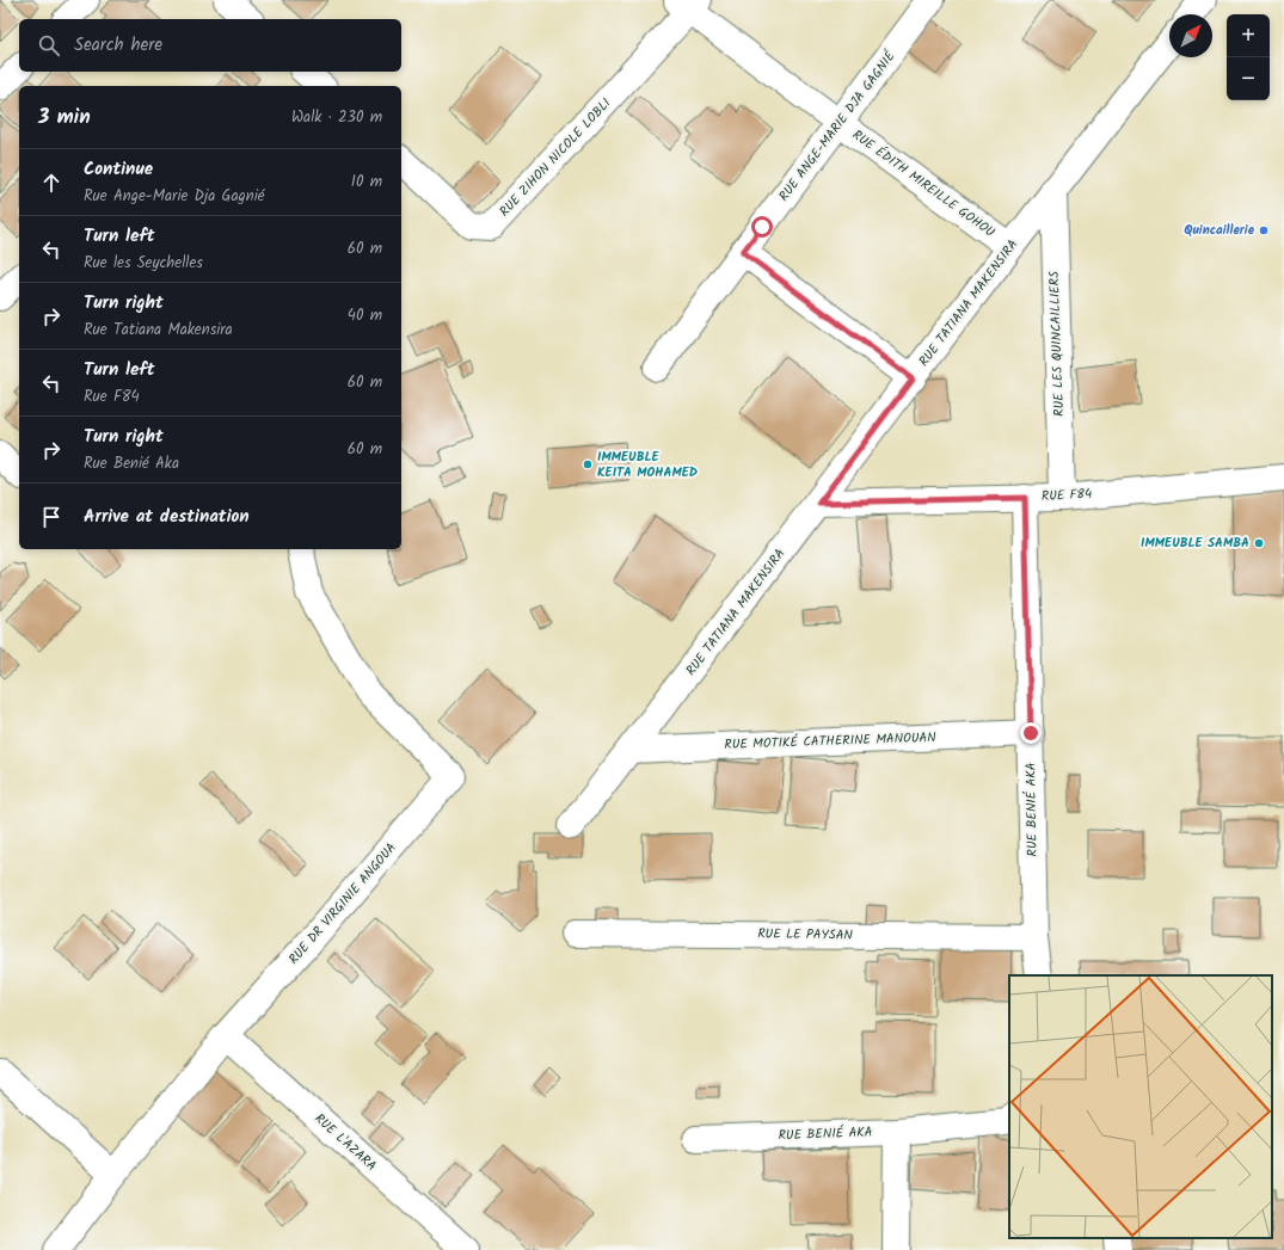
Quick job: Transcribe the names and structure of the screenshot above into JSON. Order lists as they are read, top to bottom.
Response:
{
  "streets": {
    "street": [
      "RUE ANGE-MARIE DJA GAGNIÉ",
      "RUE ZIHON NICOLE LOBLI",
      "RUE ÉDITH MIREILLE GOHOU",
      "RUE TATIANA MAKENSIRA",
      "RUE LES QUINCAILLIERS",
      "RUE F84",
      "RUE MOTIKÉ CATHERINE MANOUAN",
      "RUE BENIÉ AKA",
      "RUE DR VIRGINIE ANGOUA",
      "RUE LE PAYSAN",
      "RUE L'AZARA"
    ]
  },
  "crossings": [
    ["RUE ANGE-MARIE DJA GAGNIÉ", "RUE ÉDITH MIREILLE GOHOU"],
    ["RUE ZIHON NICOLE LOBLI", "RUE ÉDITH MIREILLE GOHOU"],
    ["RUE ÉDITH MIREILLE GOHOU", "RUE TATIANA MAKENSIRA"],
    ["RUE TATIANA MAKENSIRA", "RUE LES QUINCAILLIERS"],
    ["RUE TATIANA MAKENSIRA", "RUE F84"],
    ["RUE TATIANA MAKENSIRA", "RUE MOTIKÉ CATHERINE MANOUAN"],
    ["RUE LES QUINCAILLIERS", "RUE F84"],
    ["RUE F84", "RUE BENIÉ AKA"],
    ["RUE MOTIKÉ CATHERINE MANOUAN", "RUE BENIÉ AKA"],
    ["RUE BENIÉ AKA", "RUE LE PAYSAN"],
    ["RUE DR VIRGINIE ANGOUA", "RUE L'AZARA"]
  ],
  "places": ["Quincaillerie", "IMMEUBLE KEITA MOHAMED", "IMMEUBLE SAMBA"],
  "north": "top right",
  "page": {
    "map_buttons": ["+", "−"],
    "search": "Search here",
    "heading": ["3 min", "Walk · 230 m"],
    "list": [
      ["Continue", "Rue Ange-Marie Dja Gagnié", "10 m"],
      ["Turn left", "Rue les Seychelles", "60 m"],
      ["Turn right", "Rue Tatiana Makensira", "40 m"],
      ["Turn left", "Rue F84", "60 m"],
      ["Turn right", "Rue Benié Aka", "60 m"],
      "Arrive at destination"
    ]
  }
}
